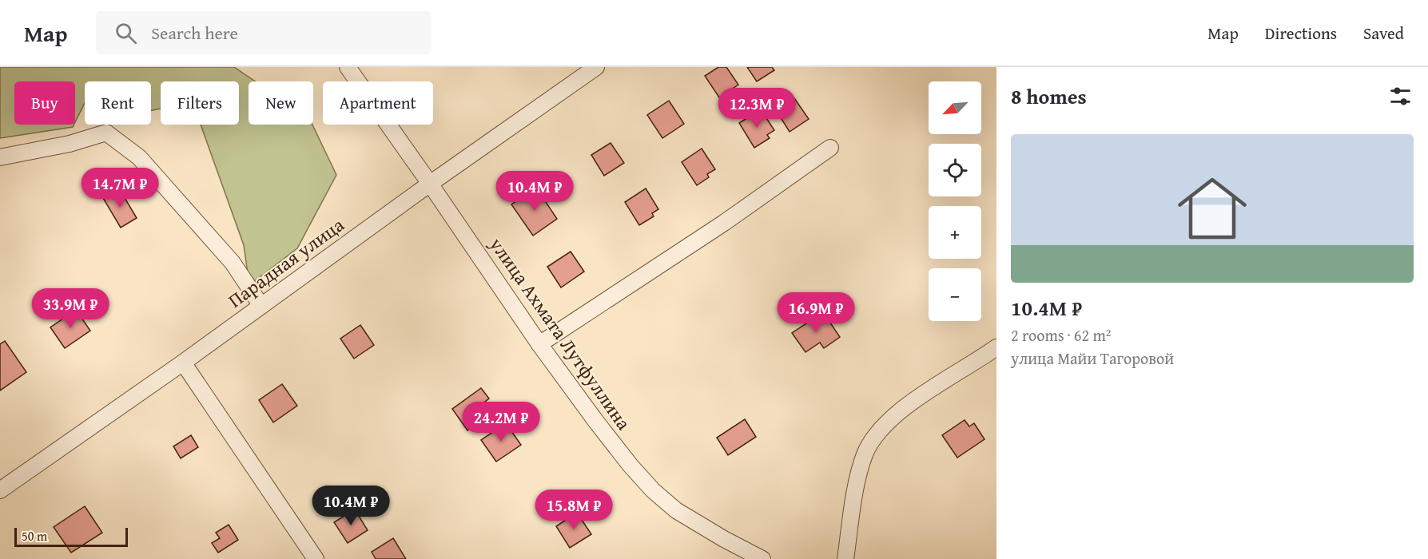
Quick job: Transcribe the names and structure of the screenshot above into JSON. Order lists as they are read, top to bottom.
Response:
{
  "streets": {
    "street": ["Парадная улица", "улица Ахмата Лутфуллина"]
  },
  "crossings": [
    ["Парадная улица", "улица Ахмата Лутфуллина"]
  ],
  "scale_bar": "50 m",
  "north": "bottom left",
  "page": {
    "header": "Map",
    "search": "Search here",
    "nav": ["Map", "Directions", "Saved"],
    "heading": "8 homes",
    "map_buttons": ["+", "−"],
    "chip": [
      "Buy",
      "Rent",
      "Filters",
      "New",
      "Apartment"
    ],
    "price": [
      "12.3M ₽",
      "14.7M ₽",
      "10.4M ₽",
      "33.9M ₽",
      "16.9M ₽",
      "24.2M ₽",
      "10.4M ₽",
      "15.8M ₽"
    ],
    "list": [
      {
        "name": "10.4M ₽",
        "note": "2 rooms · 62 m² · улица Майи Тагоровой"
      }
    ],
    "scale": "50 m"
  }
}
